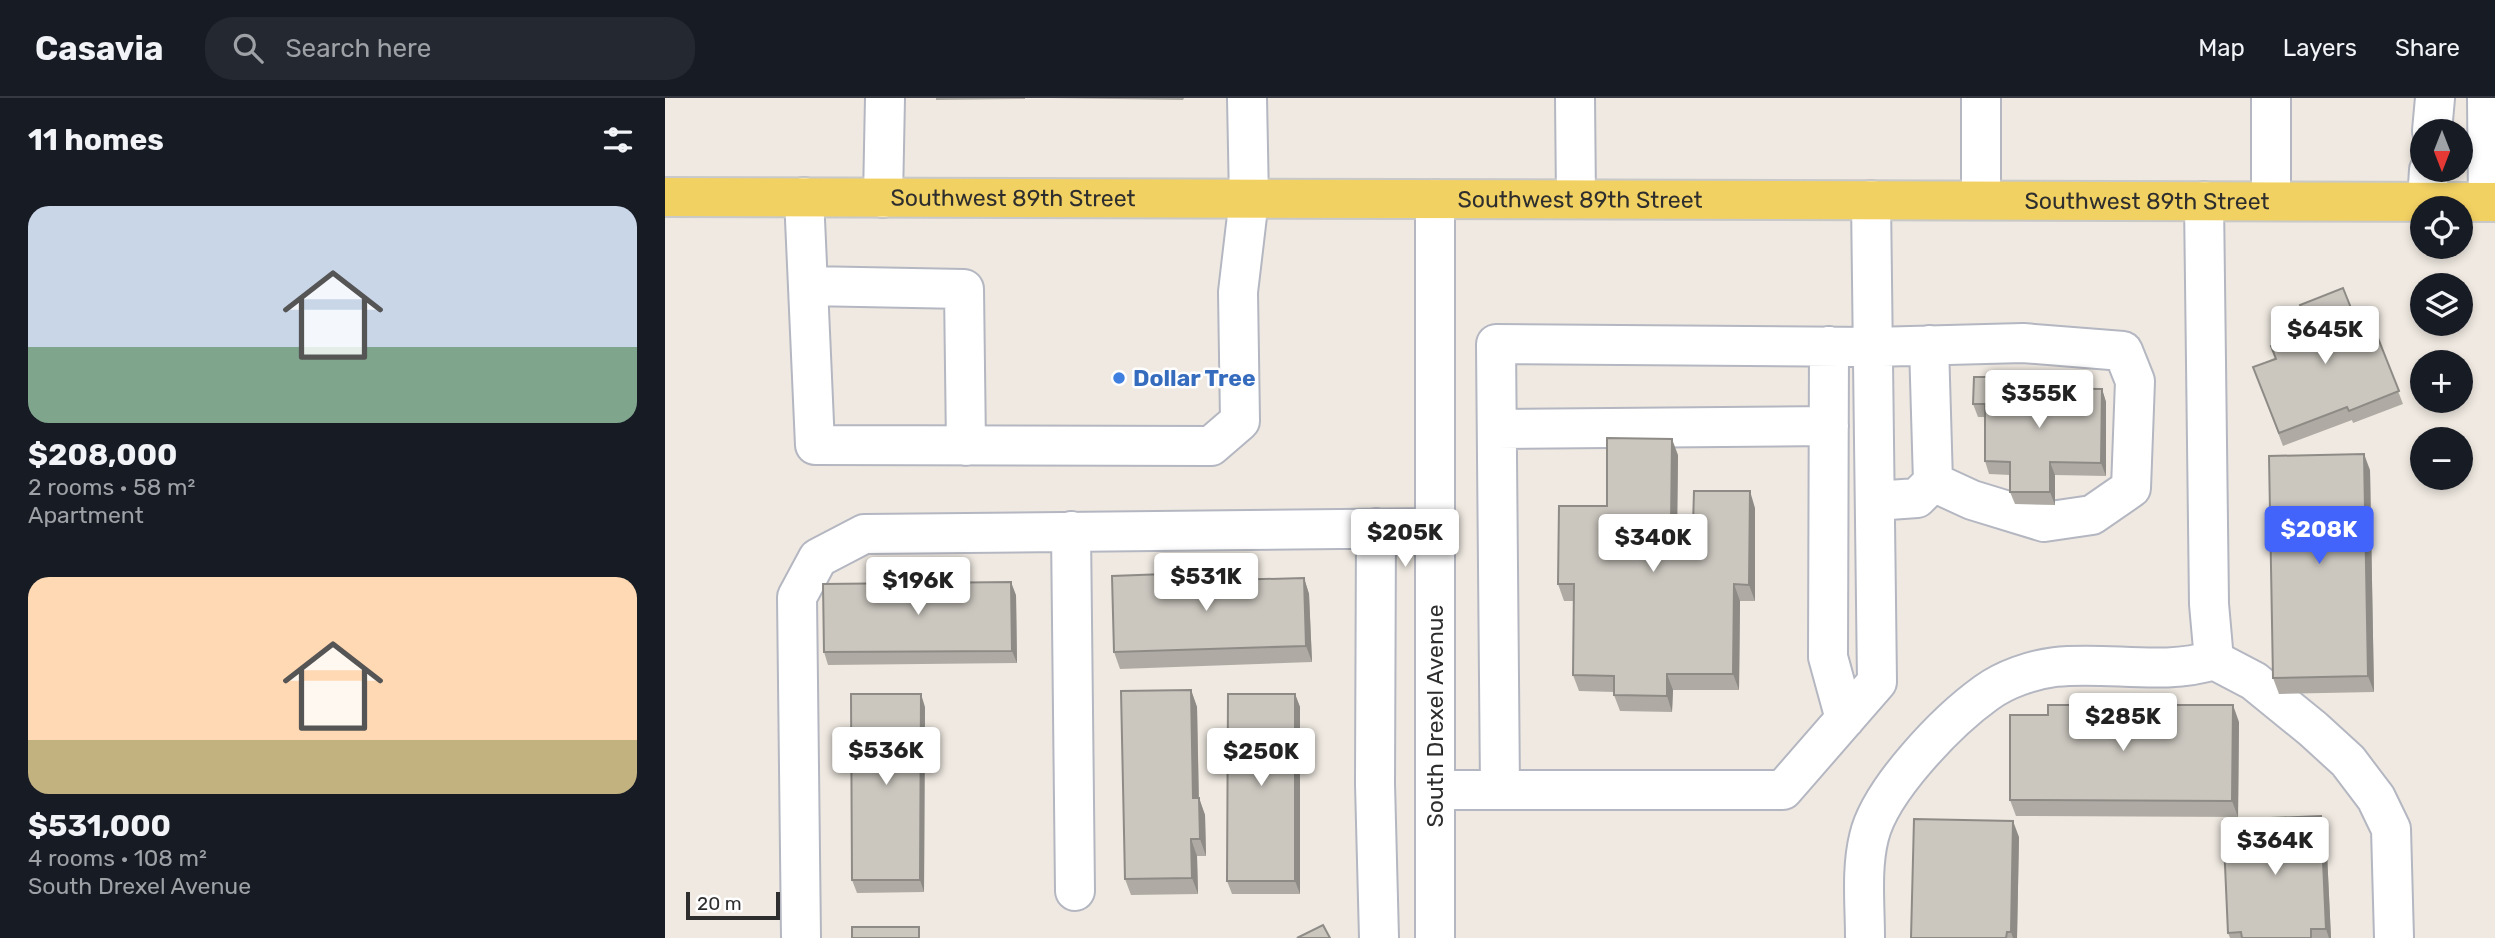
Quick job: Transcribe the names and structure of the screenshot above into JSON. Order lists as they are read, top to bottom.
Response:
{
  "streets": {
    "main road": ["Southwest 89th Street"],
    "street": ["South Drexel Avenue"]
  },
  "crossings": [
    ["Southwest 89th Street", "South Drexel Avenue"]
  ],
  "places": ["Dollar Tree"],
  "scale_bar": "20 m",
  "north": "bottom",
  "page": {
    "header": "Casavia",
    "search": "Search here",
    "nav": ["Map", "Layers", "Share"],
    "heading": "11 homes",
    "map_buttons": ["+", "−"],
    "list": [
      {
        "name": "$208,000",
        "note": "2 rooms · 58 m² · Apartment"
      },
      {
        "name": "$531,000",
        "note": "4 rooms · 108 m² · South Drexel Avenue"
      }
    ],
    "price": [
      "$645K",
      "$355K",
      "$208K",
      "$205K",
      "$340K",
      "$531K",
      "$196K",
      "$285K",
      "$536K",
      "$250K",
      "$364K"
    ],
    "scale": "20 m"
  }
}
